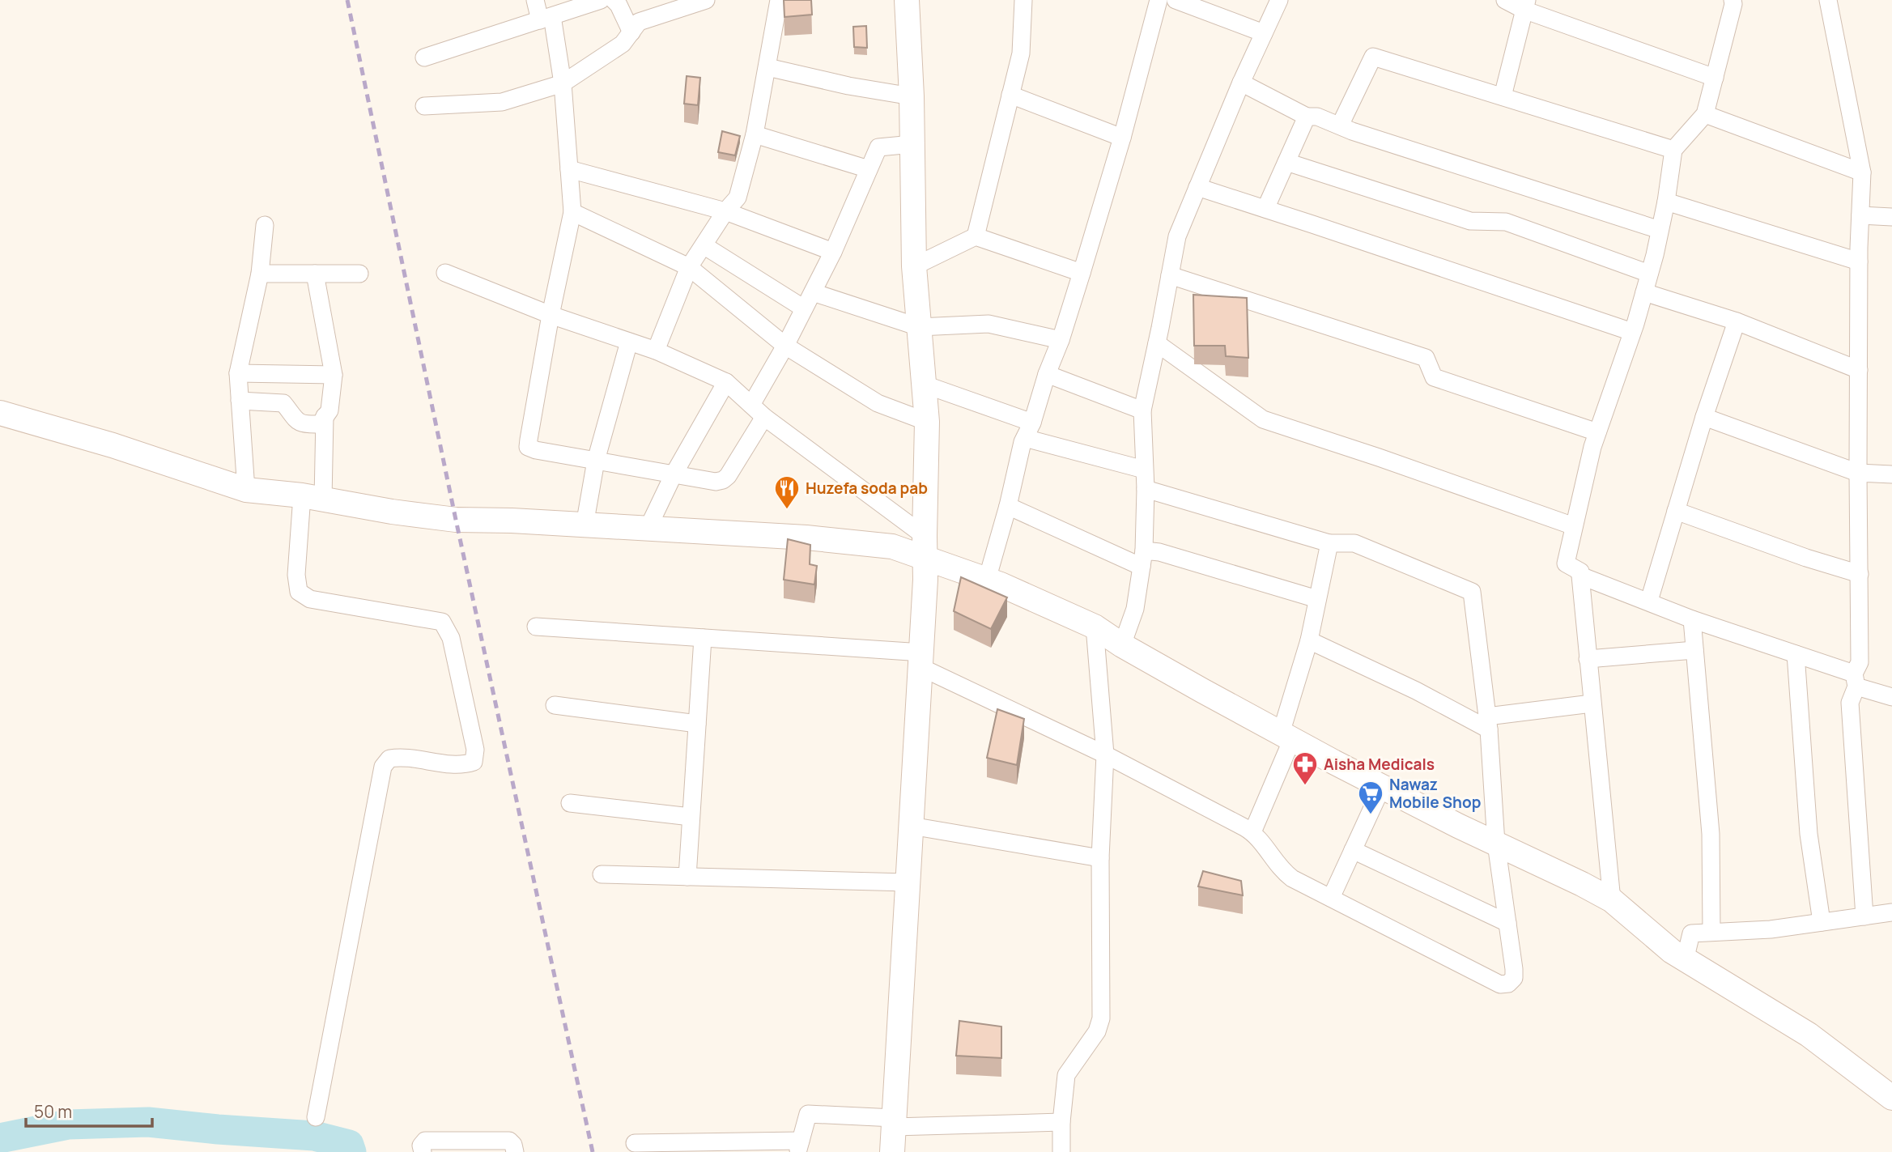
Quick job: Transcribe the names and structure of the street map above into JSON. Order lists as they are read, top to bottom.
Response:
{
  "places": {
    "restaurant": ["Huzefa soda pab"],
    "pharmacy": ["Aisha Medicals"],
    "supermarket": ["Nawaz Mobile Shop"]
  },
  "scale_bar": "50 m"
}
